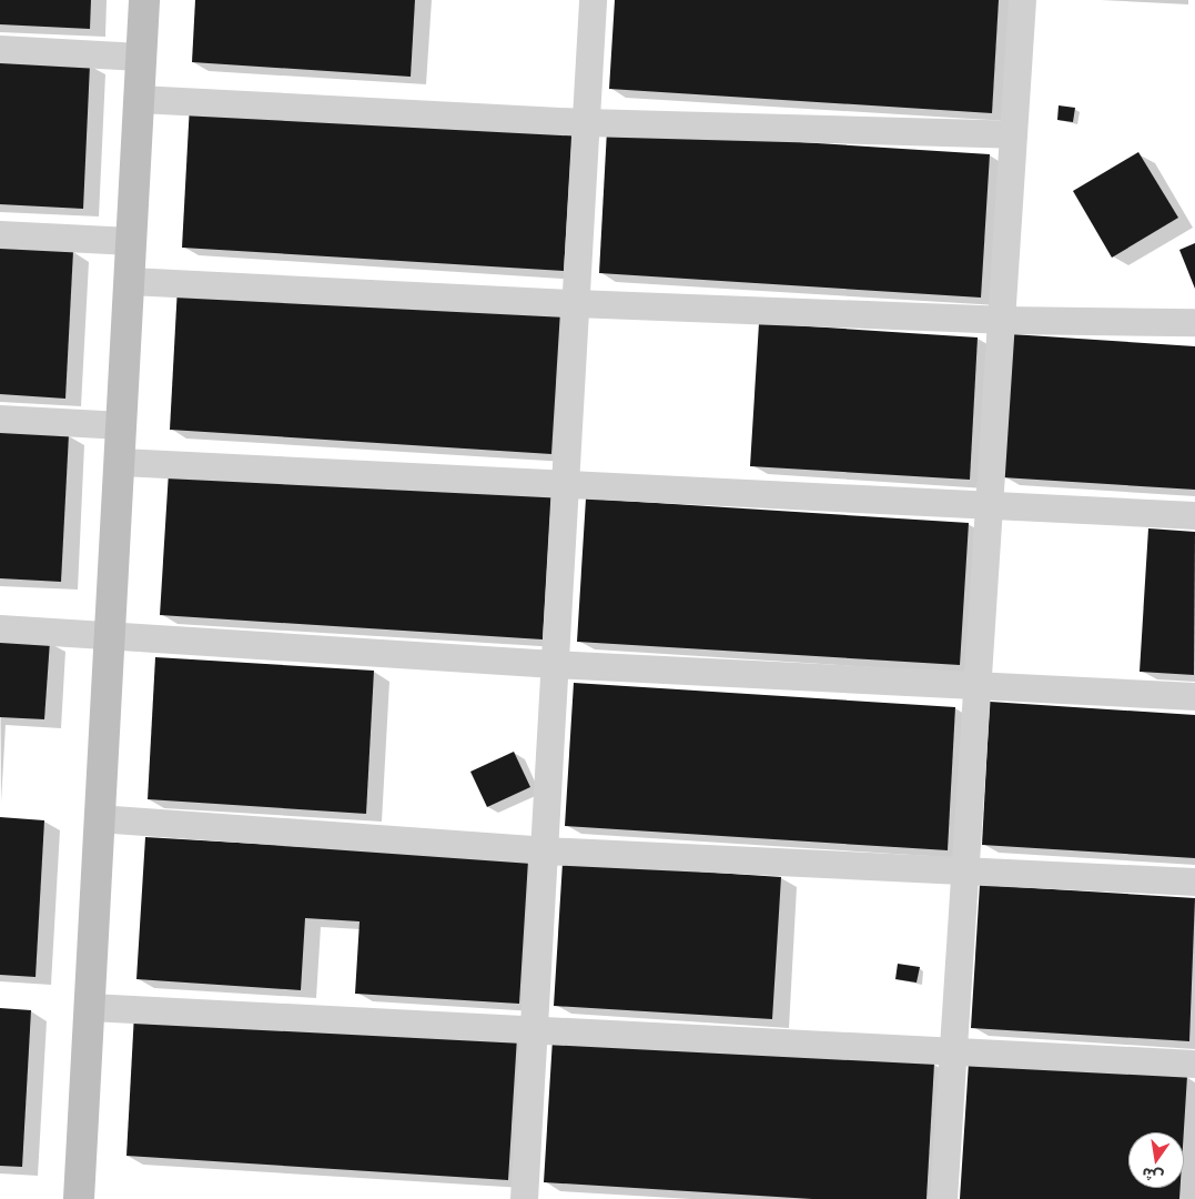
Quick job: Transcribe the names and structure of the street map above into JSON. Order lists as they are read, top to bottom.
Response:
{
  "north": "bottom"
}
